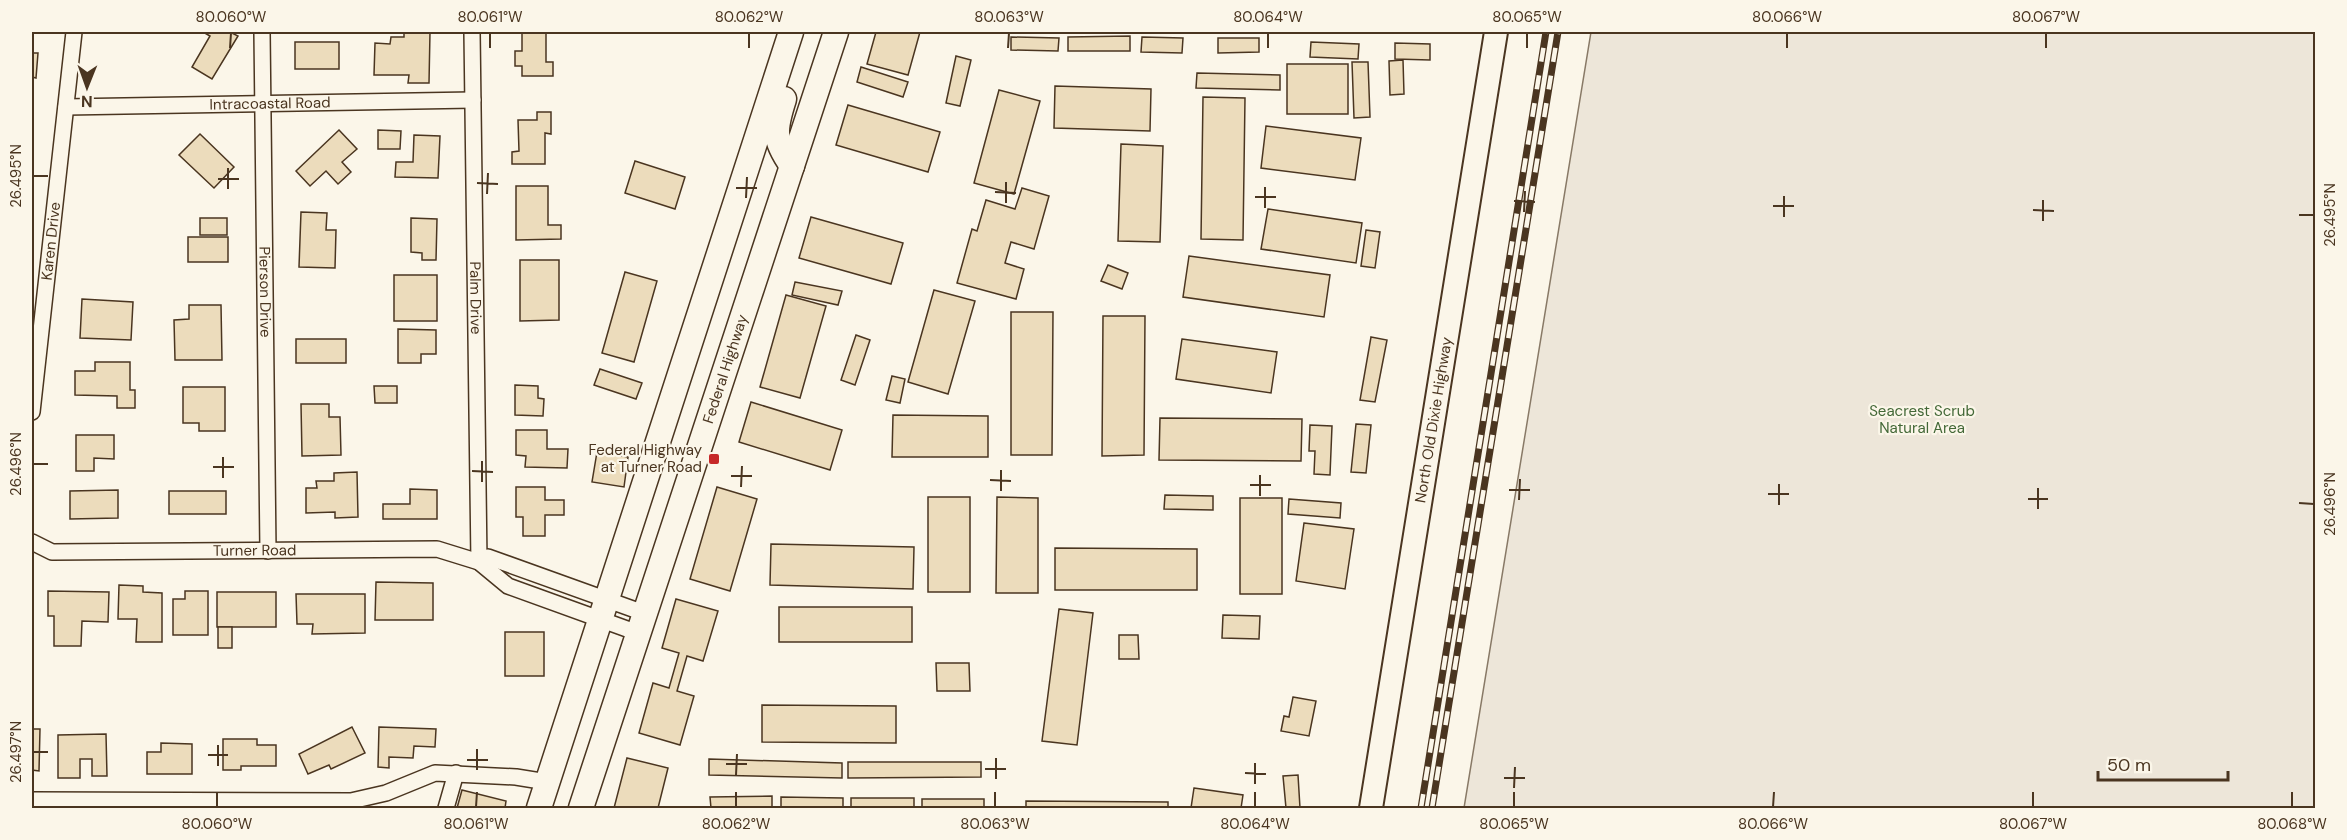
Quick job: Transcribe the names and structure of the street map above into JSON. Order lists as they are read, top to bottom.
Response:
{
  "streets": {
    "main road": ["Federal Highway"],
    "street": [
      "Intracoastal Road",
      "Karen Drive",
      "Pierson Drive",
      "Palm Drive",
      "North Old Dixie Highway",
      "Turner Road"
    ]
  },
  "crossings": [
    ["Intracoastal Road", "Karen Drive"],
    ["Intracoastal Road", "Pierson Drive"],
    ["Intracoastal Road", "Palm Drive"],
    ["Pierson Drive", "Turner Road"],
    ["Palm Drive", "Turner Road"],
    ["Federal Highway", "Turner Road"]
  ],
  "parks": ["Seacrest Scrub Natural Area"],
  "places": {
    "transit": ["Federal Highway at Turner Road"]
  },
  "scale_bar": "50 m",
  "north": "bottom",
  "coordinates": [
    "80.060°W",
    "80.061°W",
    "80.062°W",
    "80.063°W",
    "80.064°W",
    "80.065°W",
    "80.066°W",
    "80.067°W",
    "26.495°N",
    "26.496°N",
    "26.497°N",
    "80.068°W"
  ]
}
